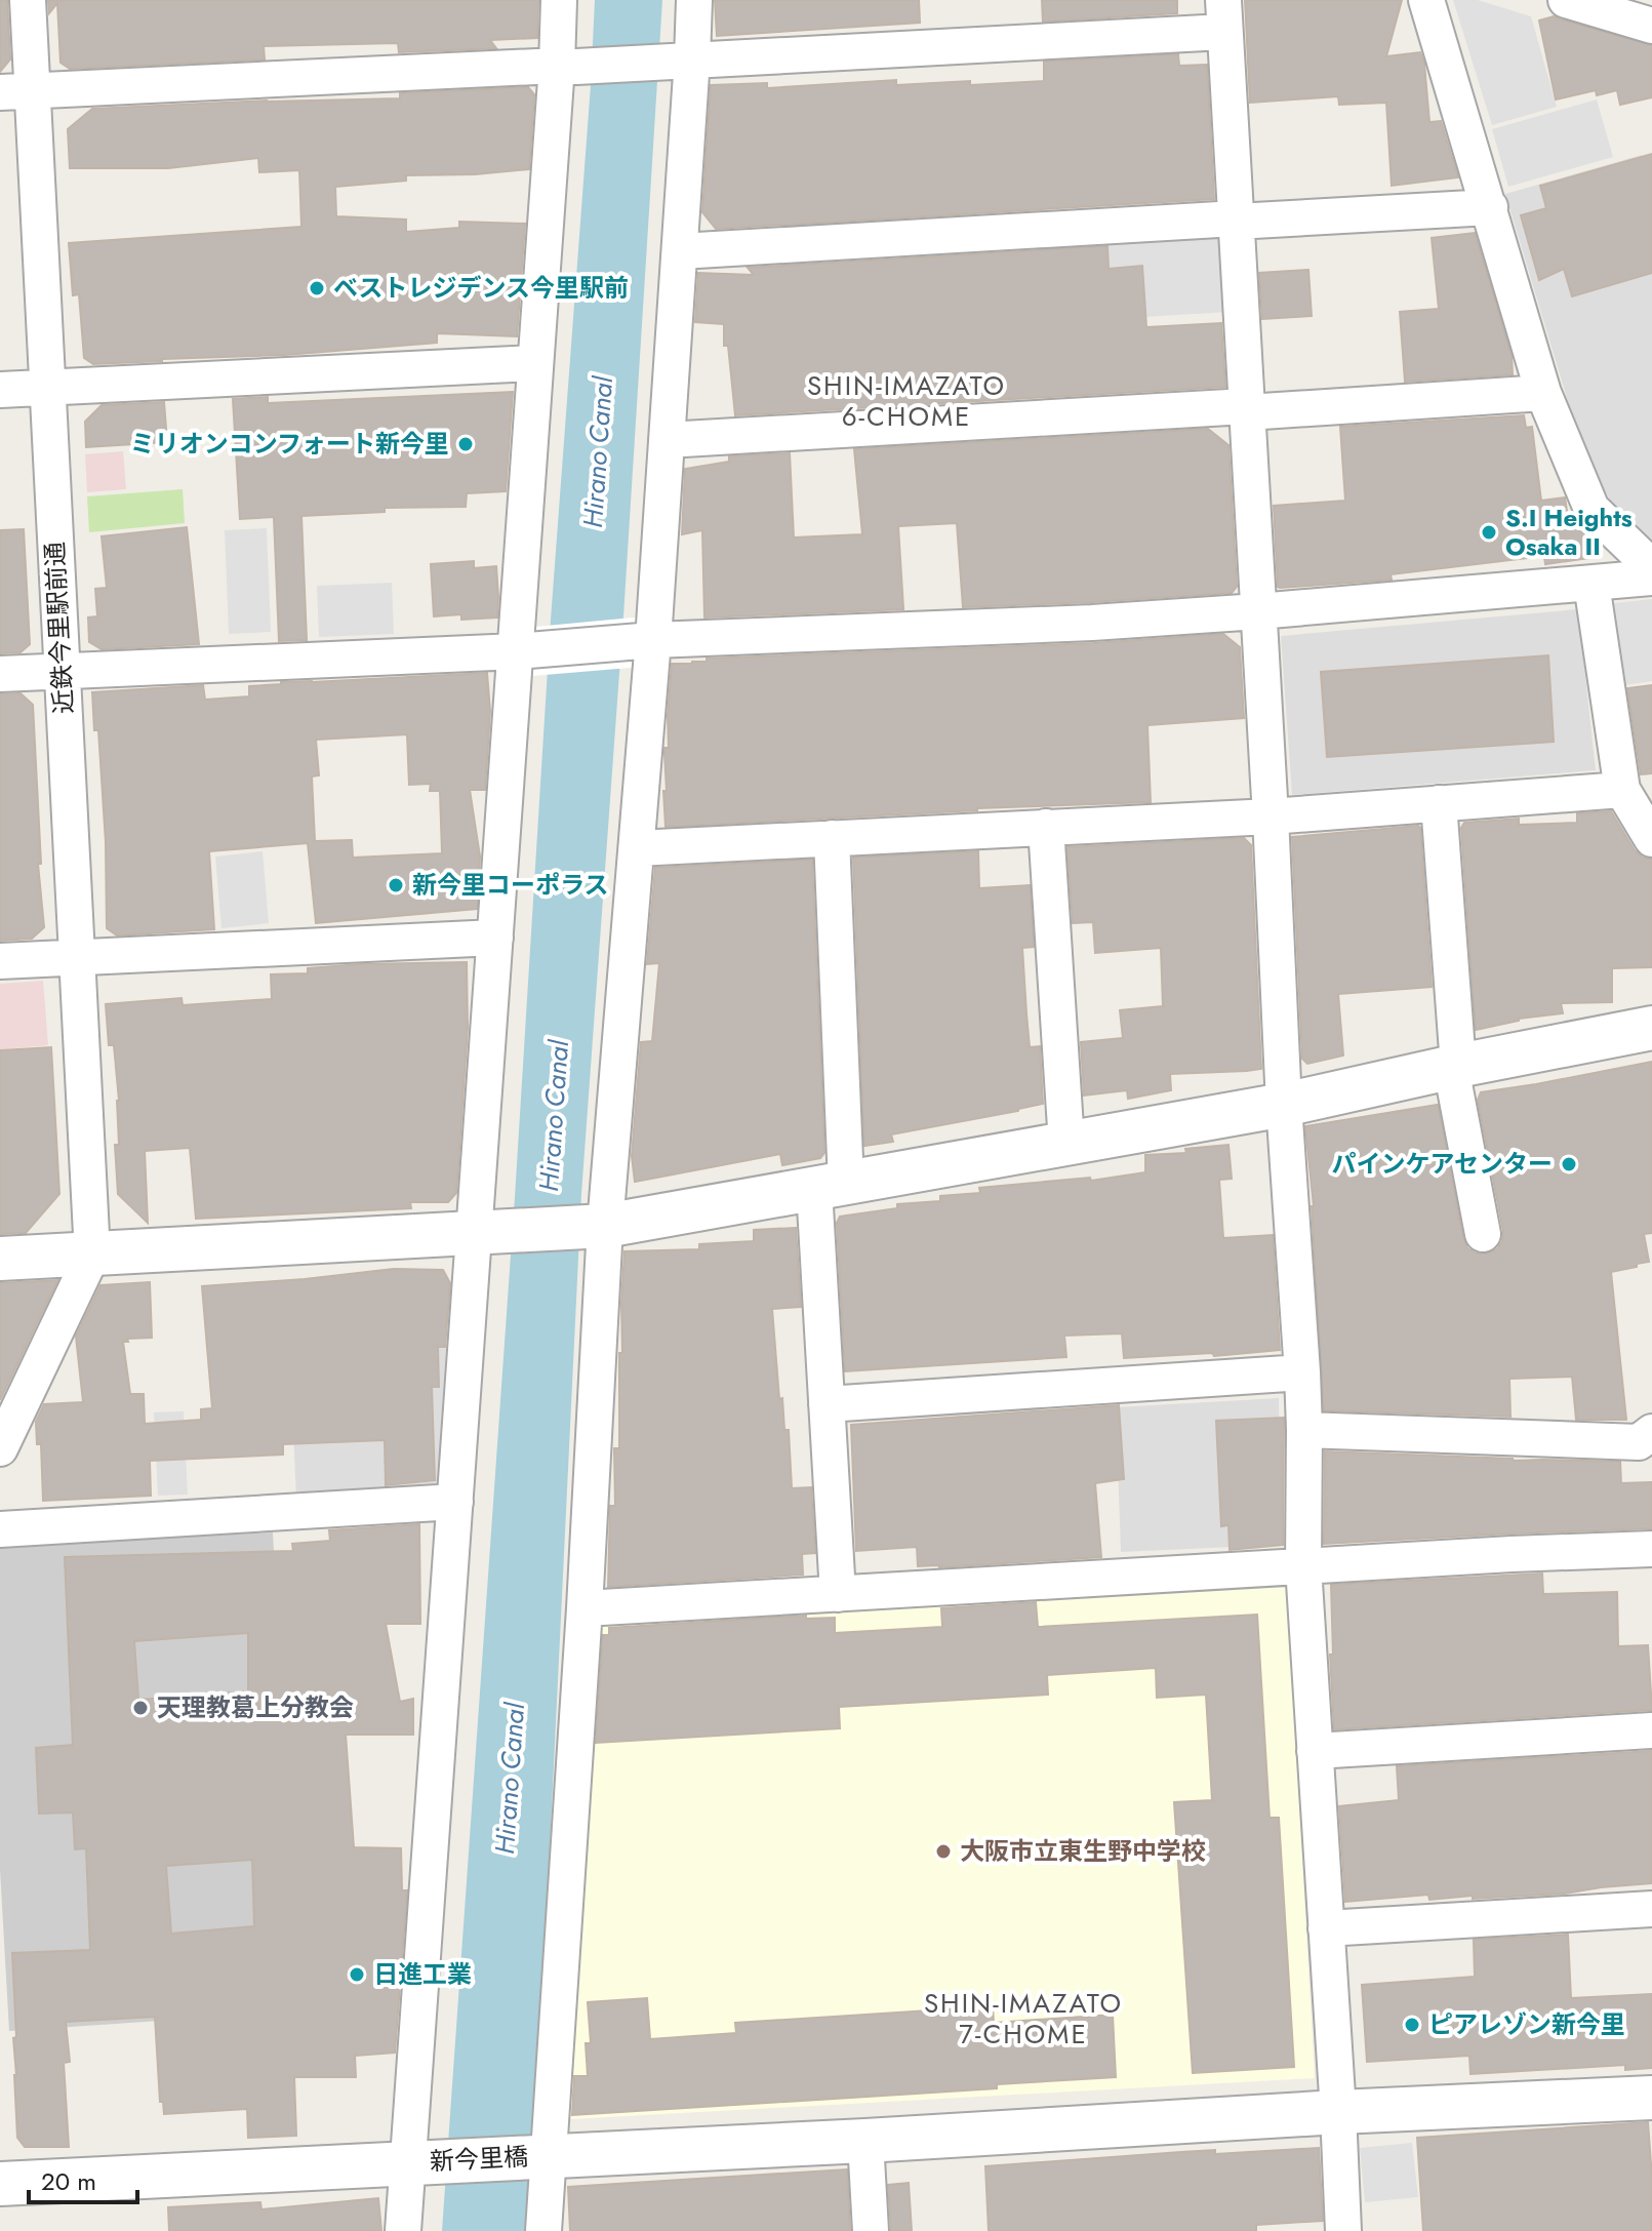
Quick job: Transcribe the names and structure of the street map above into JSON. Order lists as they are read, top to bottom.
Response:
{
  "streets": {
    "street": ["近鉄今里駅前通", "新今里橋"]
  },
  "districts": ["SHIN-IMAZATO 6-CHOME", "SHIN-IMAZATO 7-CHOME"],
  "water": ["Hirano Canal"],
  "places": [
    "ベストレジデンス今里駅前",
    "ミリオンコンフォート新今里",
    "S.I Heights Osaka II",
    "新今里コーポラス",
    "パインケアセンター",
    "天理教葛上分教会",
    "大阪市立東生野中学校",
    "日進工業",
    "ピアレゾン新今里"
  ],
  "scale_bar": "20 m"
}
